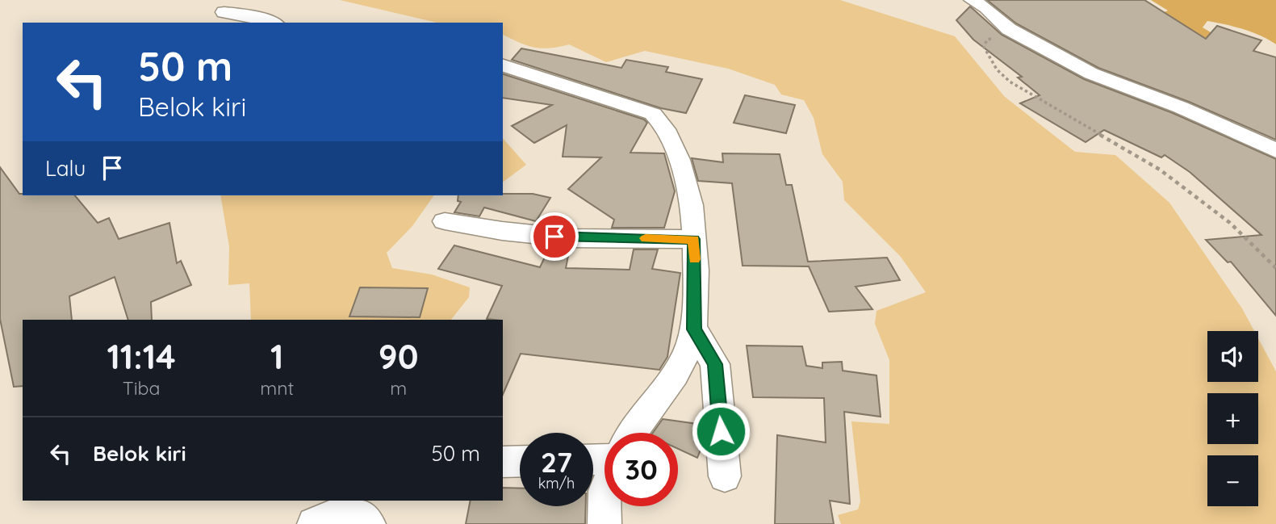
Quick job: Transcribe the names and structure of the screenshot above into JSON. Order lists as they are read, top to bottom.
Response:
{
  "page": {
    "turn": ["50 m", "Belok kiri"],
    "then": "Lalu",
    "eta": [
      "11:14",
      "Tiba",
      "1",
      "mnt",
      "90",
      "m"
    ],
    "map_buttons": ["+", "−"],
    "list": [
      {
        "name": "Belok kiri",
        "value": "50 m"
      }
    ],
    "speed": "27 km/h",
    "limit": "30"
  }
}
